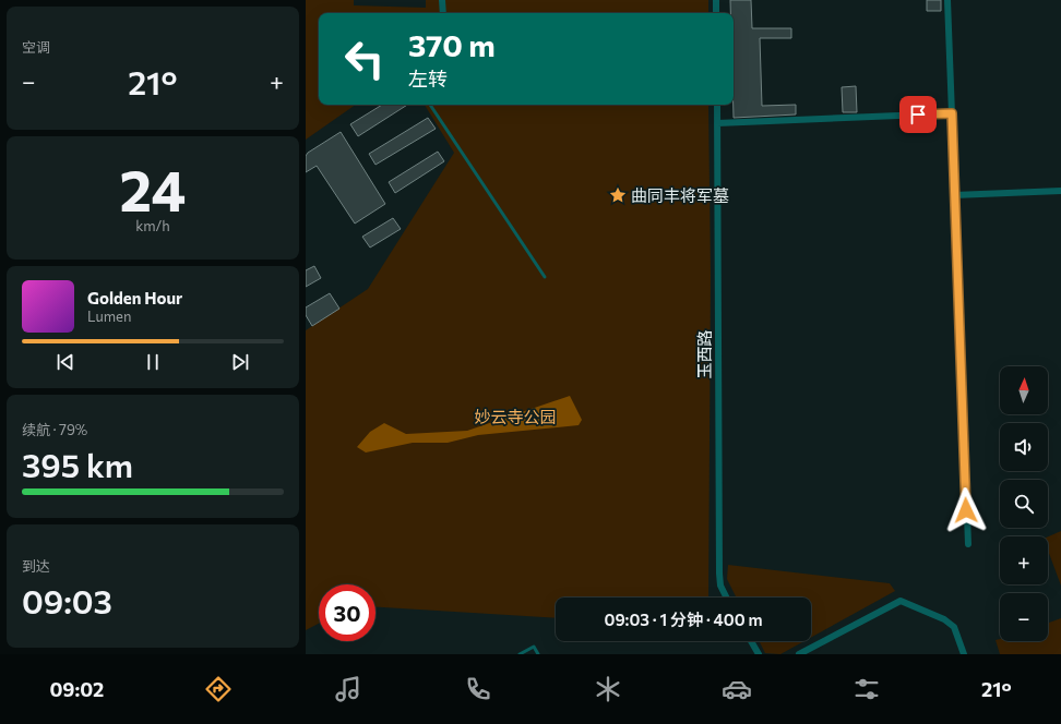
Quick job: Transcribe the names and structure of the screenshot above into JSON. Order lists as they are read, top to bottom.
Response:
{
  "streets": {
    "street": ["玉西路"]
  },
  "parks": ["妙云寺公园"],
  "places": {
    "place": ["曲同丰将军墓"]
  },
  "north": "top",
  "page": {
    "tile": [
      "空调",
      ["24", "km/h"],
      ["续航 · 79%", "395 km"],
      ["到达", "09:03"]
    ],
    "turn": ["370 m", "左转"],
    "heat": ["−", "21°", "+"],
    "song": ["Golden Hour", "Lumen"],
    "map_buttons": ["+", "−"],
    "limit": "30",
    "trip": "09:03 · 1 分钟 · 400 m",
    "tabs": ["09:02", "21°"]
  }
}
